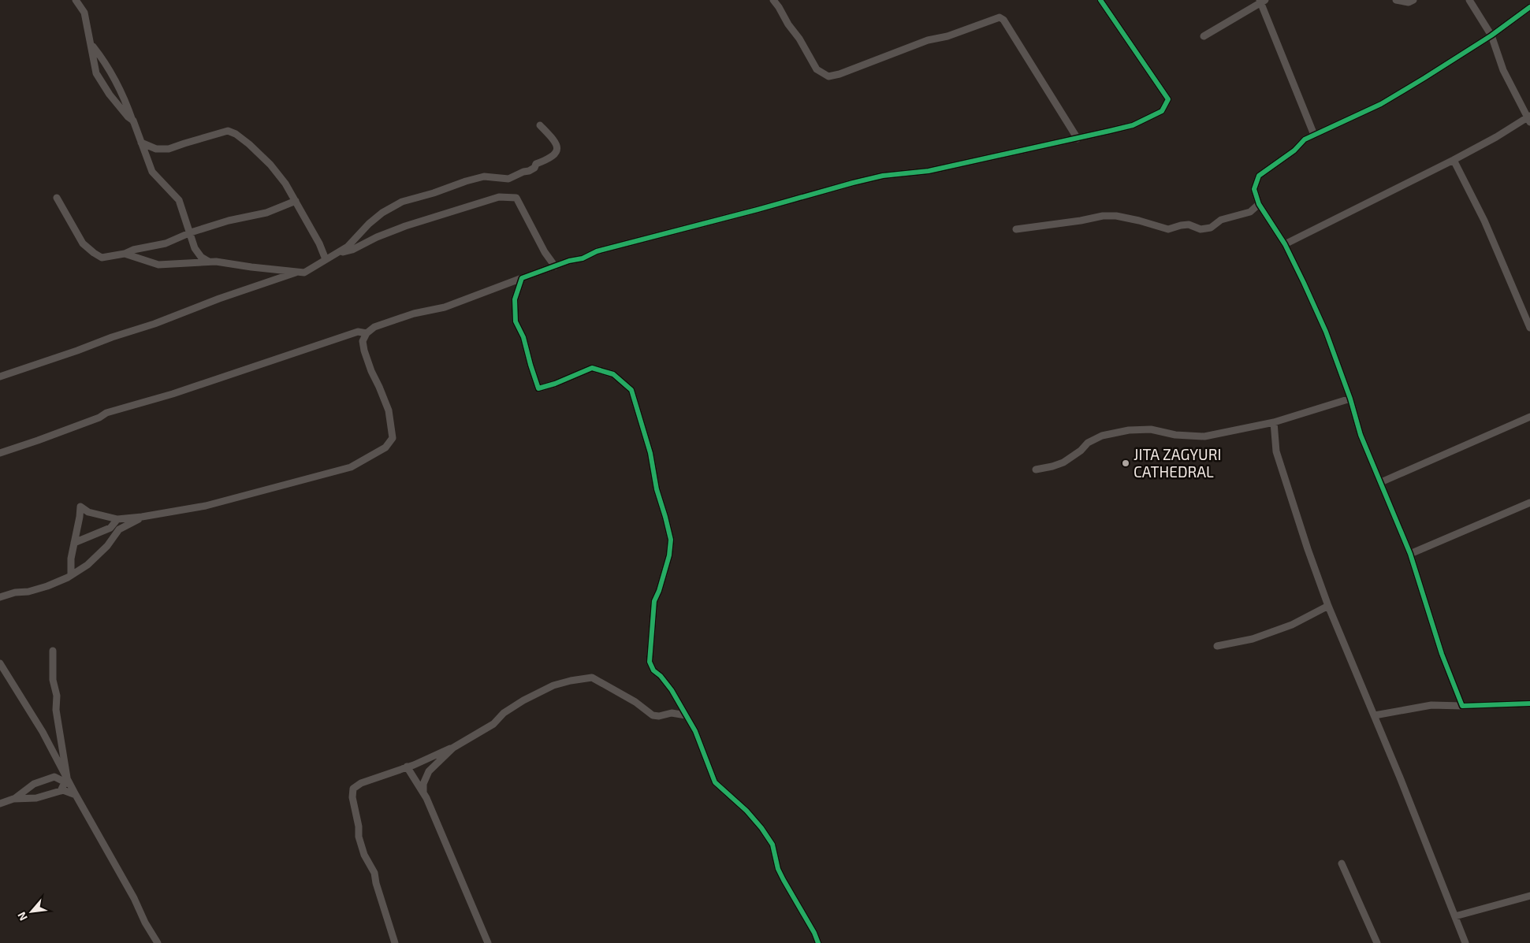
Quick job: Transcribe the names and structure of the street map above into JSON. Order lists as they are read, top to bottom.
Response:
{
  "places": ["JITA ZAGYURI CATHEDRAL"],
  "north": "bottom left"
}
